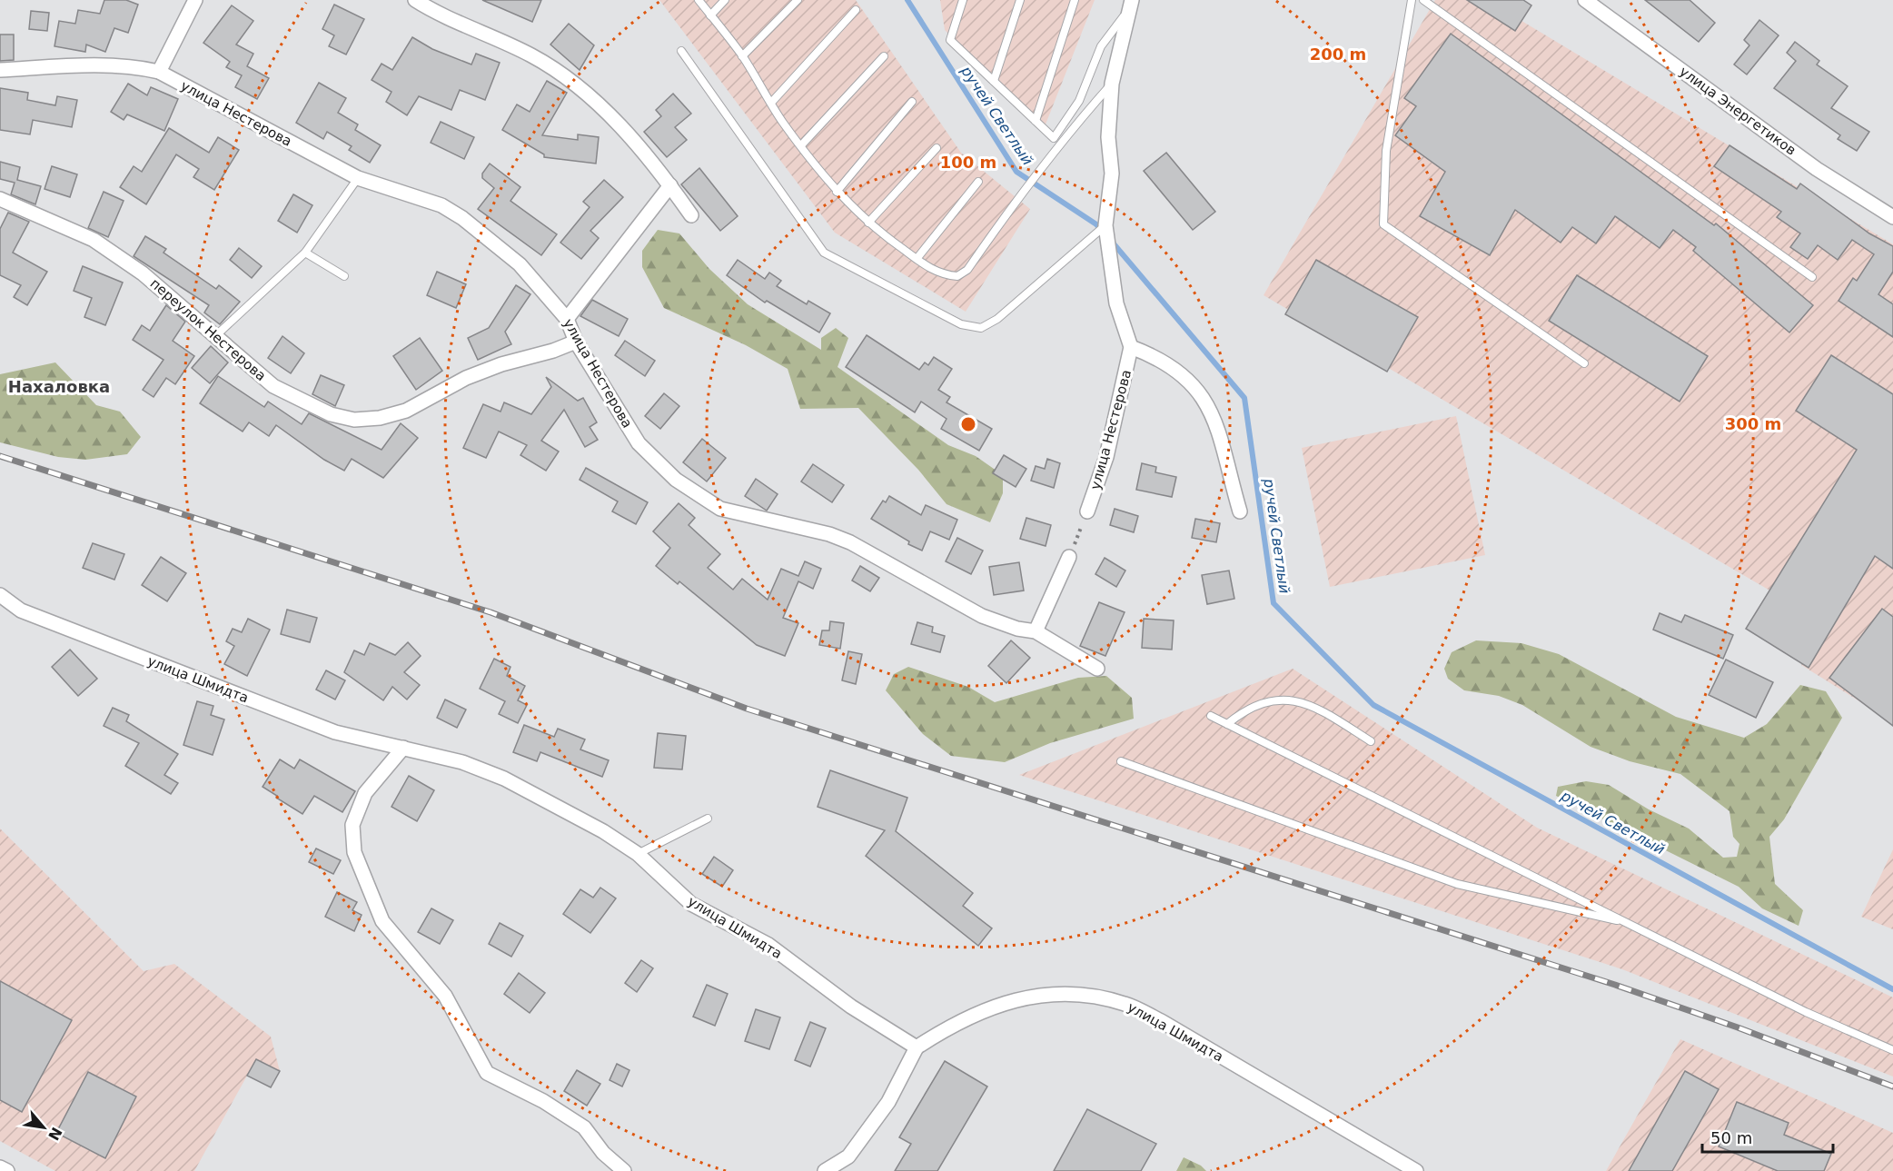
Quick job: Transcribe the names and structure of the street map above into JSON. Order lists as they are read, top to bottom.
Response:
{
  "streets": {
    "street": [
      "улица Энергетиков",
      "улица Нестерова",
      "переулок Нестерова",
      "улица Шмидта"
    ]
  },
  "crossings": [
    ["улица Нестерова", "переулок Нестерова"]
  ],
  "districts": ["Нахаловка"],
  "water": ["ручей Светлый"],
  "scale_bar": "50 m",
  "north": "bottom right",
  "rings": ["200 m", "100 m", "300 m"]
}
